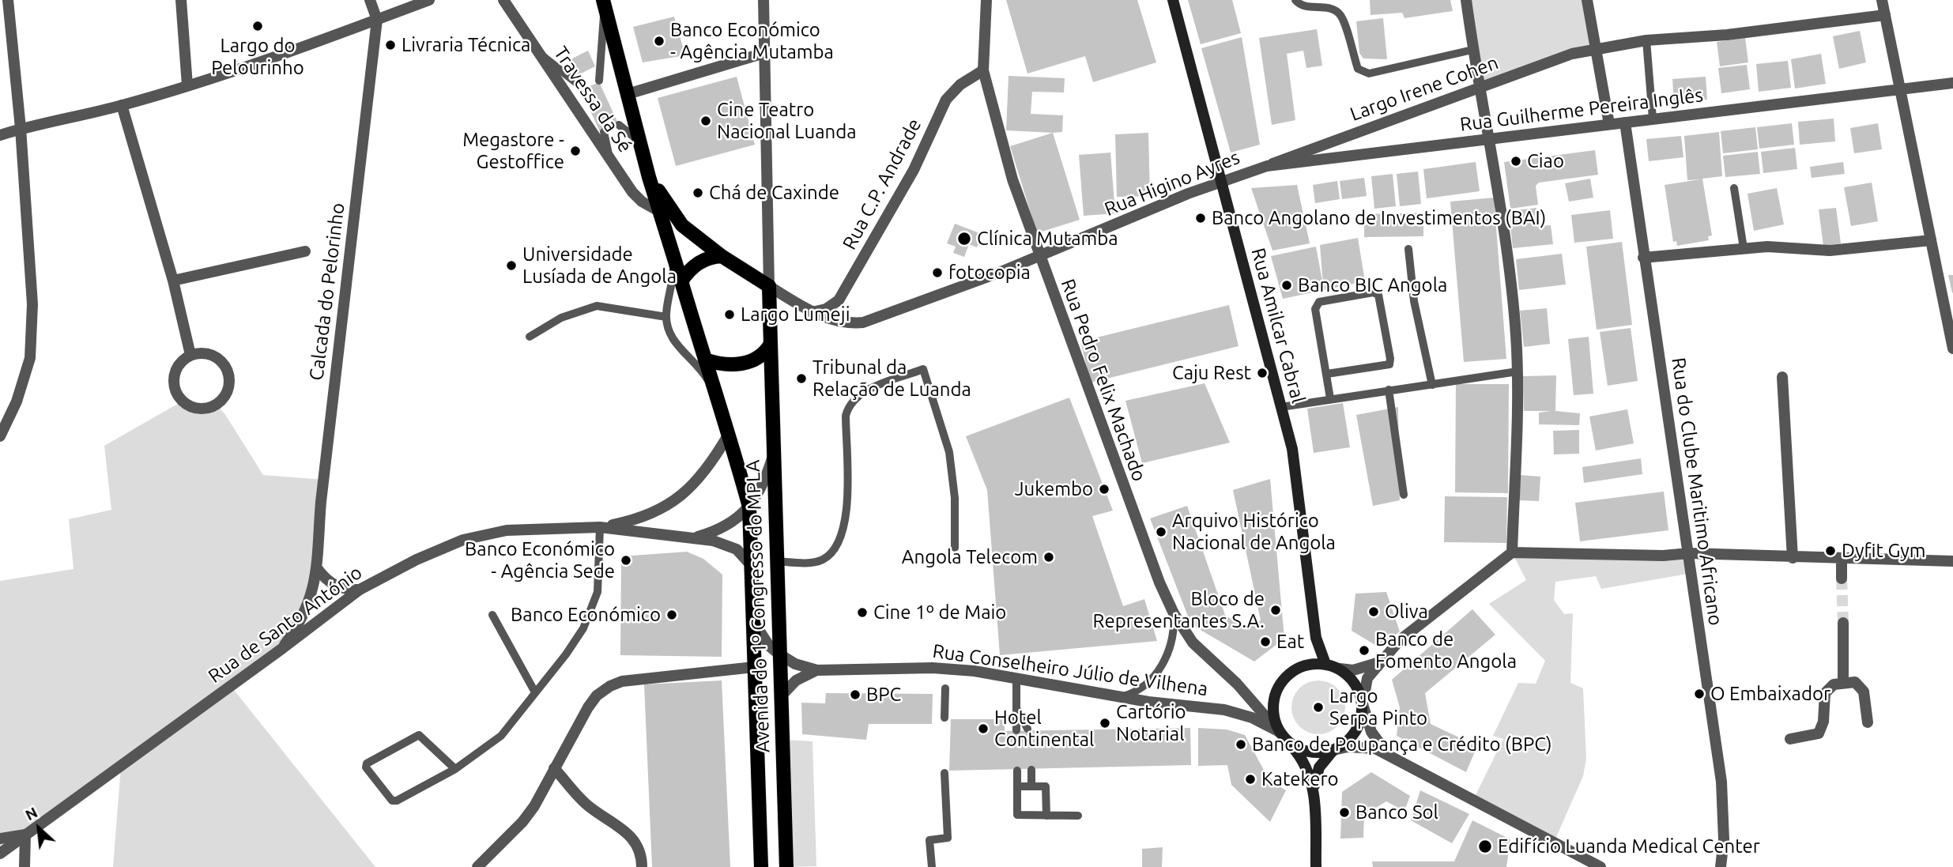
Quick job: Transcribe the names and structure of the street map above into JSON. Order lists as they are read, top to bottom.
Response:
{
  "streets": {
    "main road": ["Rua Amilcar Cabral", "Avenida do 1º Congresso do MPLA"],
    "street": [
      "Largo Irene Cohen",
      "Travessa da Sé",
      "Rua Guilherme Pereira Inglês",
      "Rua Higino Ayres",
      "Rua C.P. Andrade",
      "Calcada do Pelorinho",
      "Rua Pedro Felix Machado",
      "Rua do Clube Maritimo Africano",
      "Rua de Santo António",
      "Rua Conselheiro Júlio de Vilhena"
    ]
  },
  "crossings": [
    ["Largo Irene Cohen", "Rua Guilherme Pereira Inglês"],
    ["Largo Irene Cohen", "Rua Higino Ayres"],
    ["Rua Guilherme Pereira Inglês", "Rua Higino Ayres"],
    ["Rua Guilherme Pereira Inglês", "Rua do Clube Maritimo Africano"],
    ["Rua Higino Ayres", "Rua C.P. Andrade"],
    ["Rua Higino Ayres", "Rua Amilcar Cabral"],
    ["Rua Higino Ayres", "Rua Pedro Felix Machado"],
    ["Rua Higino Ayres", "Avenida do 1º Congresso do MPLA"],
    ["Rua C.P. Andrade", "Rua Pedro Felix Machado"],
    ["Calcada do Pelorinho", "Rua de Santo António"],
    ["Rua Amilcar Cabral", "Rua Pedro Felix Machado"],
    ["Rua Amilcar Cabral", "Rua Conselheiro Júlio de Vilhena"],
    ["Rua Pedro Felix Machado", "Rua Conselheiro Júlio de Vilhena"],
    ["Avenida do 1º Congresso do MPLA", "Rua de Santo António"],
    ["Avenida do 1º Congresso do MPLA", "Rua Conselheiro Júlio de Vilhena"]
  ],
  "places": [
    "Largo do Pelourinho",
    "Banco Económico - Agência Mutamba",
    "Livraria Técnica",
    "Cine Teatro Nacional Luanda",
    "Megastore - Gestoffice",
    "Ciao",
    "Chá de Caxinde",
    "Banco Angolano de Investimentos (BAI)",
    "Clínica Mutamba",
    "Universidade Lusíada de Angola",
    "fotocopia",
    "Banco BIC Angola",
    "Largo Lumeji",
    "Caju Rest",
    "Tribunal da Relação de Luanda",
    "Jukembo",
    "Arquivo Histórico Nacional de Angola",
    "Dyfit Gym",
    "Angola Telecom",
    "Banco Económico - Agência Sede",
    "Bloco de Representantes S.A.",
    "Oliva",
    "Cine 1º de Maio",
    "Banco Económico",
    "Eat",
    "Banco de Fomento Angola",
    "O Embaixador",
    "BPC",
    "Largo Serpa Pinto",
    "Cartório Notarial",
    "Hotel Continental",
    "Banco de Poupança e Crédito (BPC)",
    "Katekero",
    "Banco Sol",
    "Edifício Luanda Medical Center"
  ],
  "north": "top left"
}
